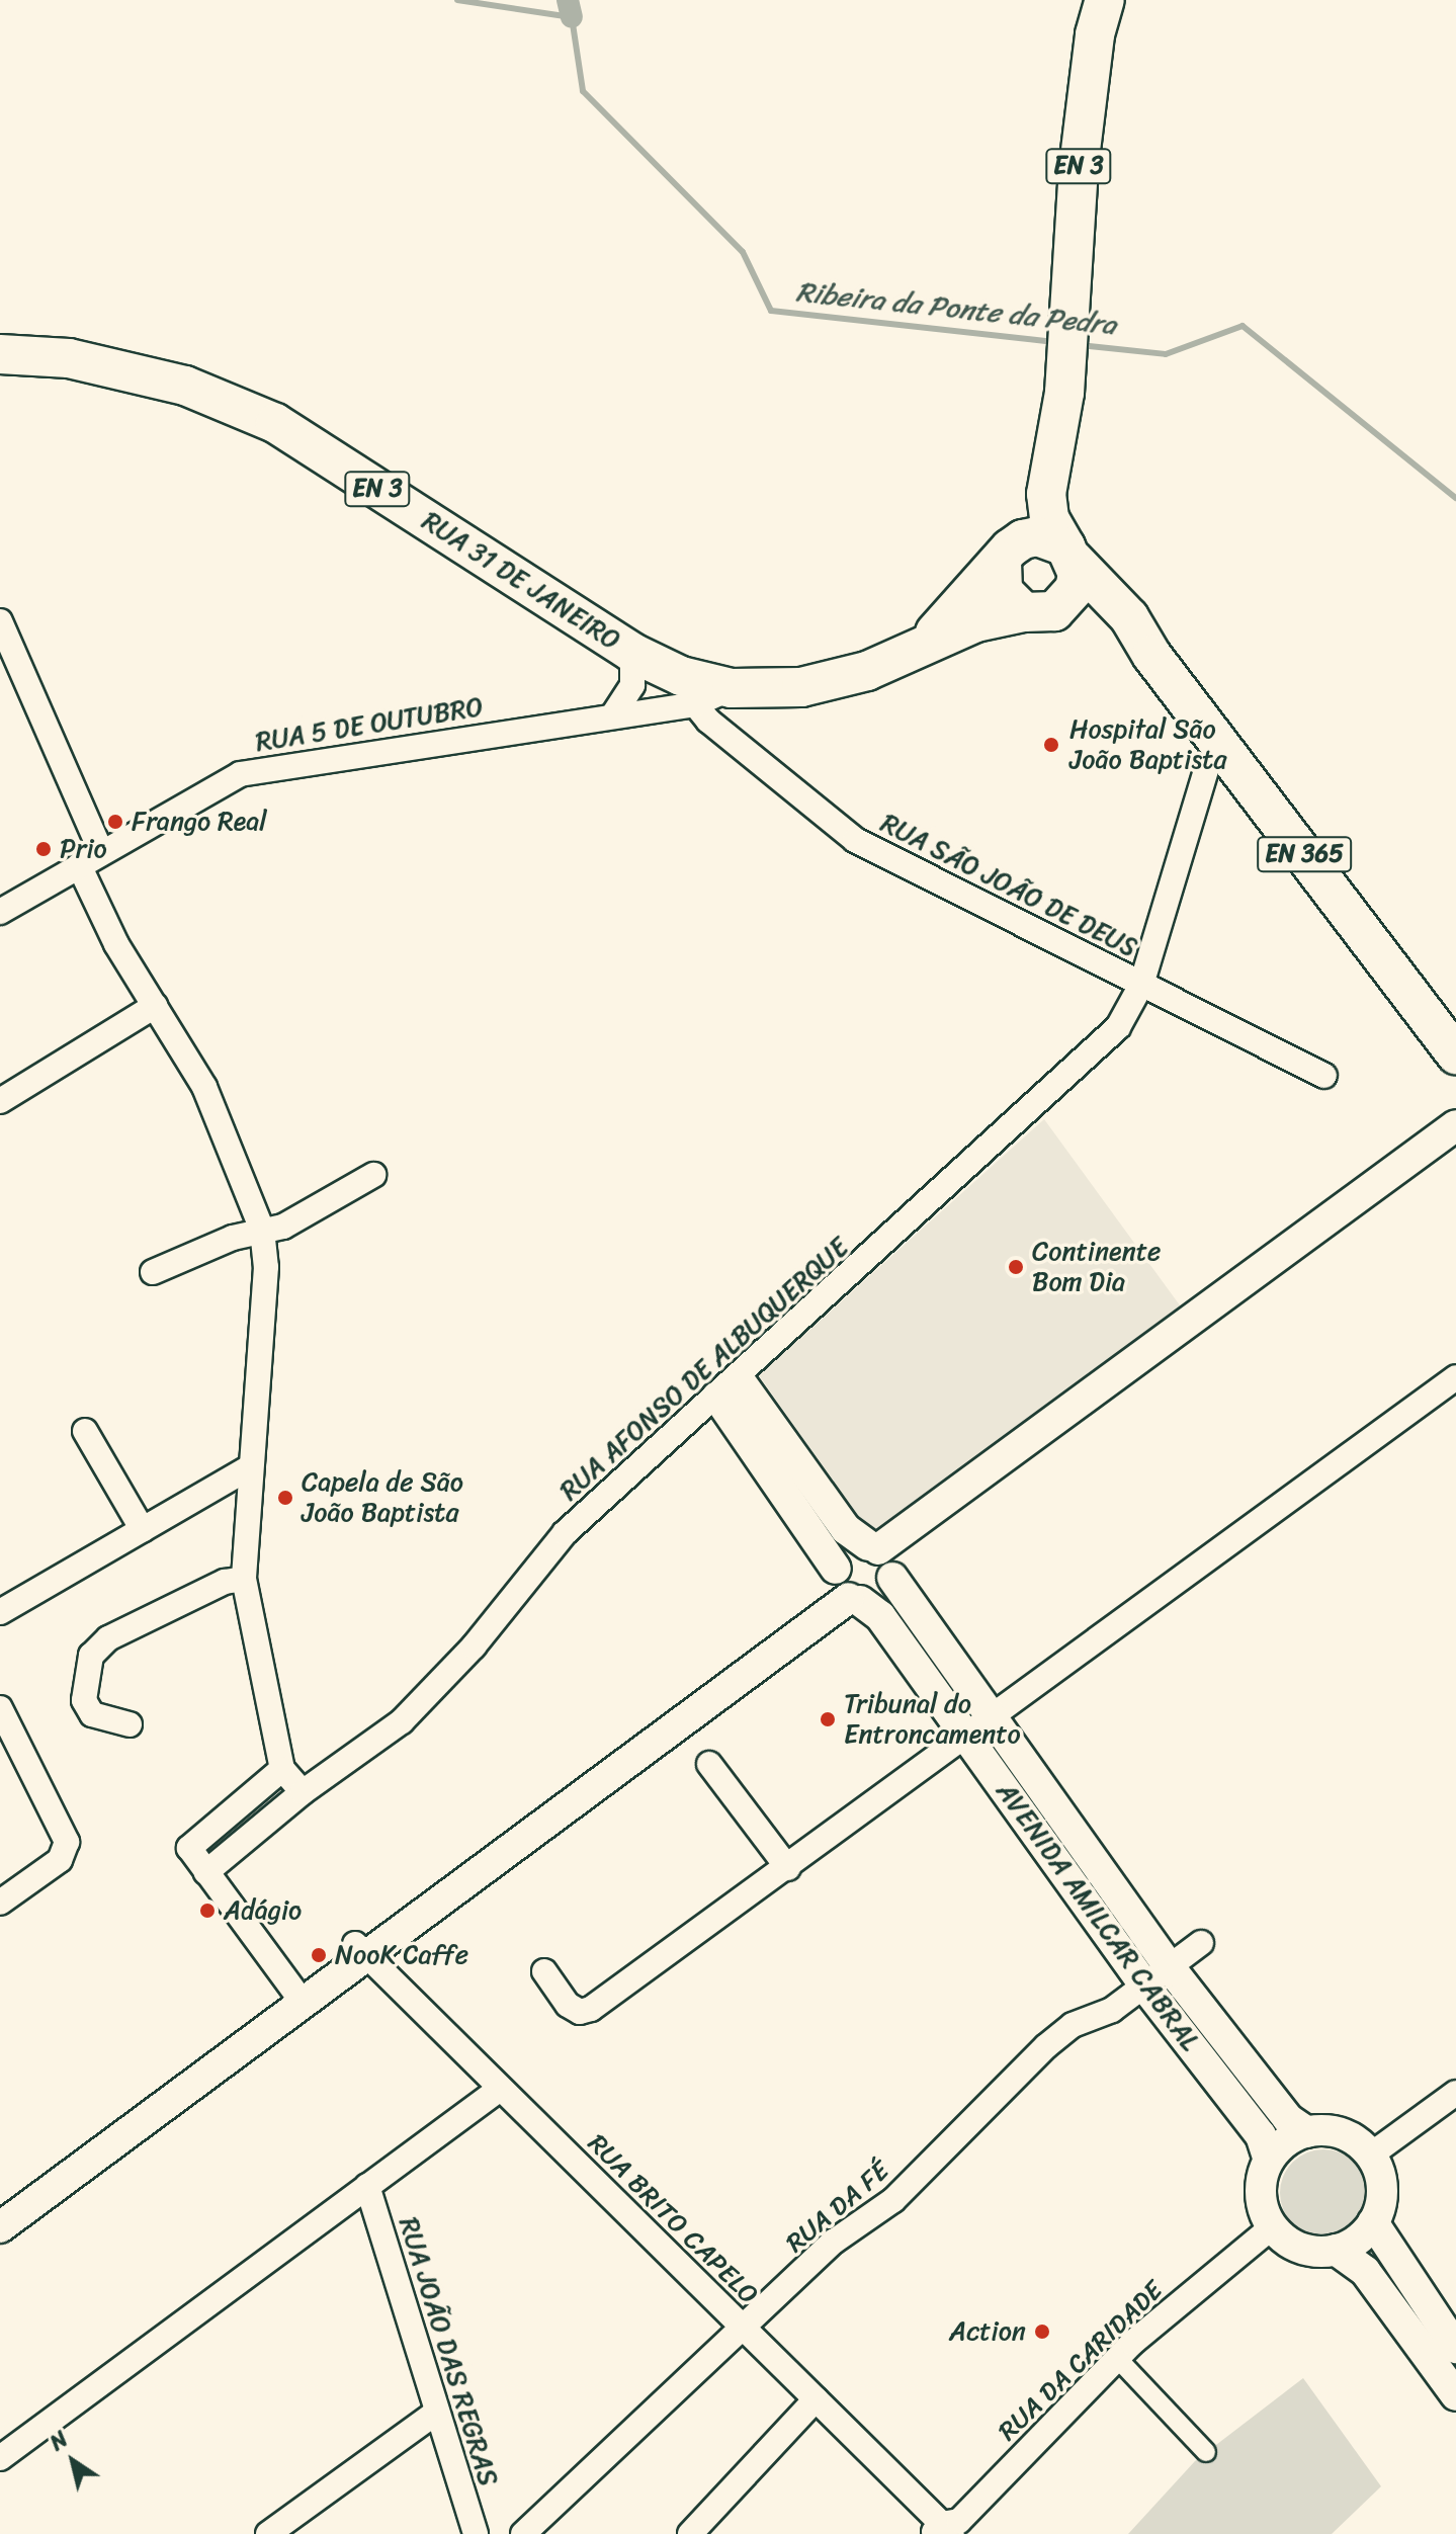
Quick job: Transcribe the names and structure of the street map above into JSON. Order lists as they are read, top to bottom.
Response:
{
  "streets": {
    "main road": ["EN 3", "RUA 31 DE JANEIRO", "EN 365"],
    "street": [
      "RUA 5 DE OUTUBRO",
      "RUA SÃO JOÃO DE DEUS",
      "RUA AFONSO DE ALBUQUERQUE",
      "AVENIDA AMILCAR CABRAL",
      "RUA DA FÉ",
      "RUA BRITO CAPELO",
      "RUA JOÃO DAS REGRAS",
      "RUA DA CARIDADE"
    ]
  },
  "crossings": [
    ["EN 3", "RUA 31 DE JANEIRO"],
    ["EN 3", "RUA 5 DE OUTUBRO"],
    ["EN 3", "EN 365"],
    ["RUA 31 DE JANEIRO", "RUA 5 DE OUTUBRO"],
    ["RUA 5 DE OUTUBRO", "RUA SÃO JOÃO DE DEUS"],
    ["EN 365", "RUA AFONSO DE ALBUQUERQUE"],
    ["RUA SÃO JOÃO DE DEUS", "RUA AFONSO DE ALBUQUERQUE"],
    ["RUA AFONSO DE ALBUQUERQUE", "AVENIDA AMILCAR CABRAL"],
    ["AVENIDA AMILCAR CABRAL", "RUA DA FÉ"],
    ["AVENIDA AMILCAR CABRAL", "RUA DA CARIDADE"],
    ["RUA DA FÉ", "RUA BRITO CAPELO"],
    ["RUA BRITO CAPELO", "RUA DA CARIDADE"]
  ],
  "water": ["Ribeira da Ponte da Pedra"],
  "places": [
    "Hospital São João Baptista",
    "Frango Real",
    "Prio",
    "Continente Bom Dia",
    "Capela de São João Baptista",
    "Tribunal do Entroncamento",
    "Adágio",
    "NooK Caffe",
    "Action"
  ],
  "north": "top left"
}
